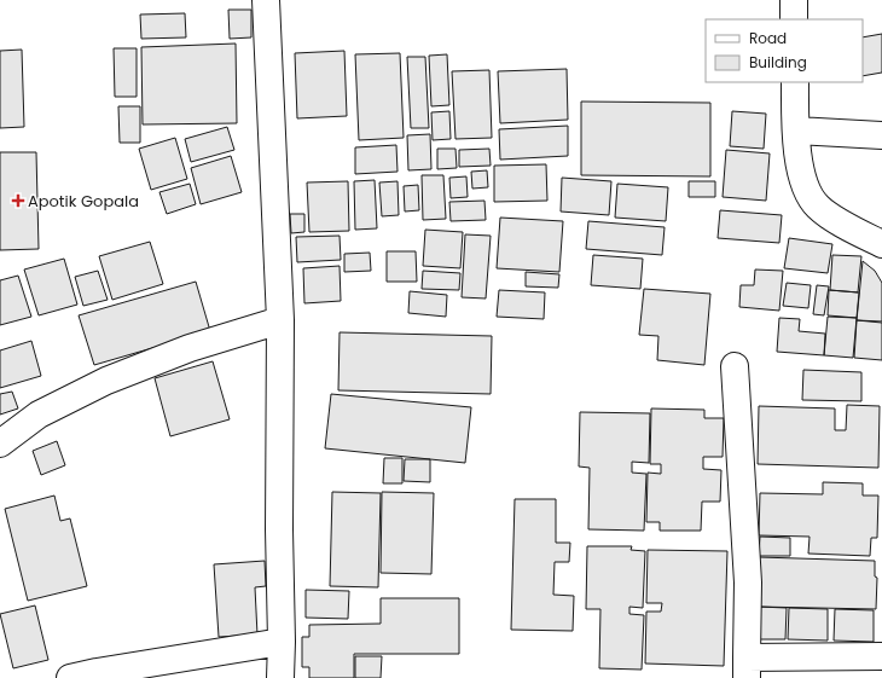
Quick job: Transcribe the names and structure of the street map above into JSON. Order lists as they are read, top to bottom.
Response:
{
  "places": {
    "health": ["Apotik Gopala"]
  },
  "legend": ["Road", "Building"]
}
